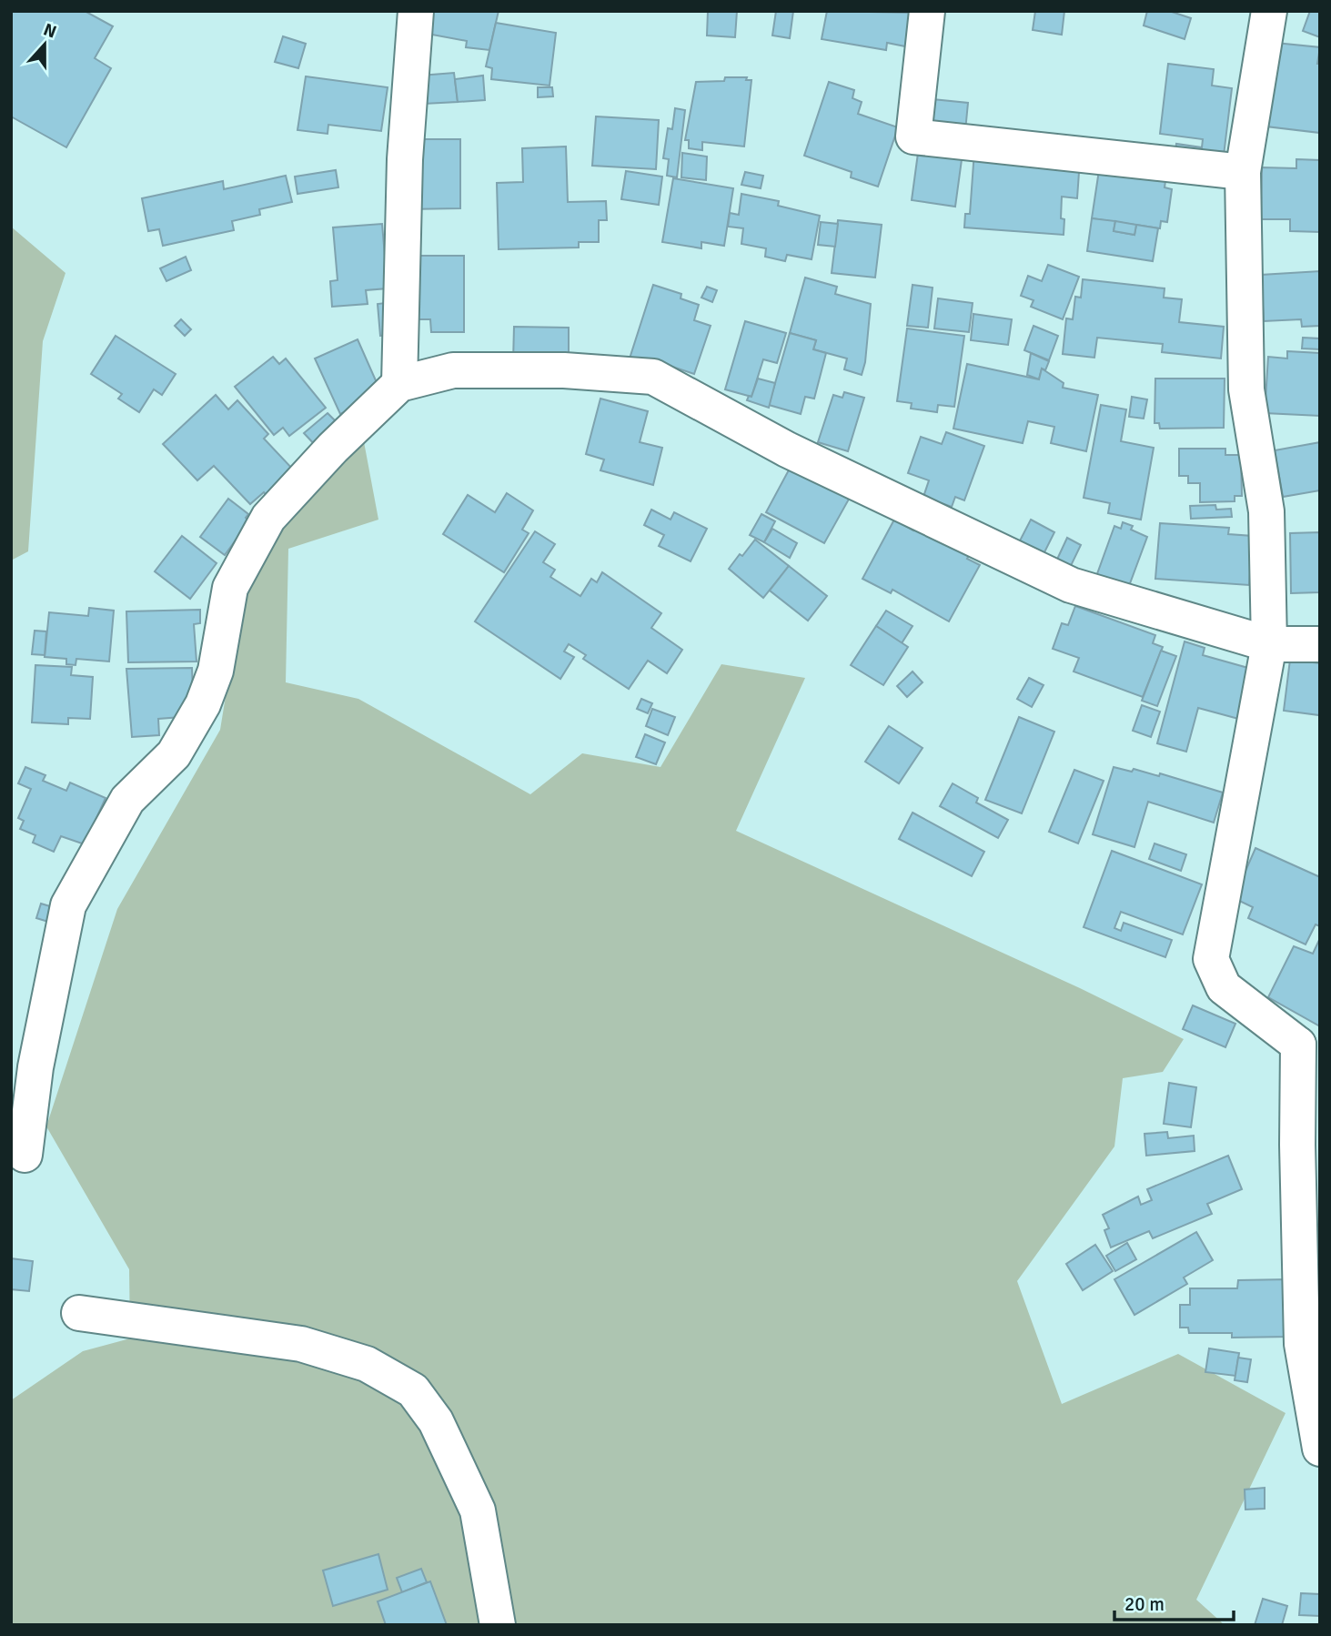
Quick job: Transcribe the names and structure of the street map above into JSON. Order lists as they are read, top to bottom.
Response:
{
  "scale_bar": "20 m",
  "north": "top"
}
